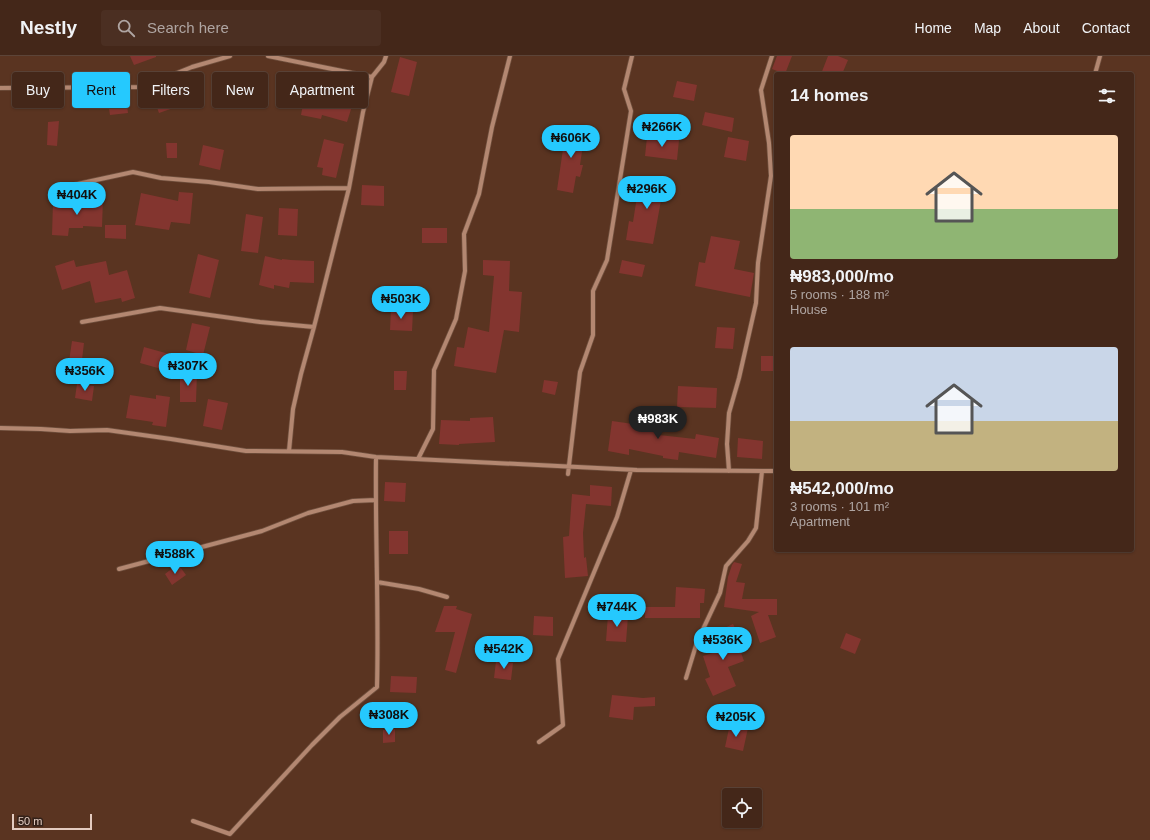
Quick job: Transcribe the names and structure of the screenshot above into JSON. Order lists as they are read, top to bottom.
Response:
{
  "scale_bar": "50 m",
  "page": {
    "header": "Nestly",
    "search": "Search here",
    "nav": [
      "Home",
      "Map",
      "About",
      "Contact"
    ],
    "chip": [
      "Buy",
      "Rent",
      "Filters",
      "New",
      "Apartment"
    ],
    "heading": "14 homes",
    "price": [
      "₦266K",
      "₦606K",
      "₦296K",
      "₦404K",
      "₦503K",
      "₦307K",
      "₦356K",
      "₦983K",
      "₦588K",
      "₦744K",
      "₦536K",
      "₦542K",
      "₦308K",
      "₦205K"
    ],
    "list": [
      {
        "name": "₦983,000/mo",
        "note": "5 rooms · 188 m² · House"
      },
      {
        "name": "₦542,000/mo",
        "note": "3 rooms · 101 m² · Apartment"
      }
    ],
    "scale": "50 m"
  }
}
